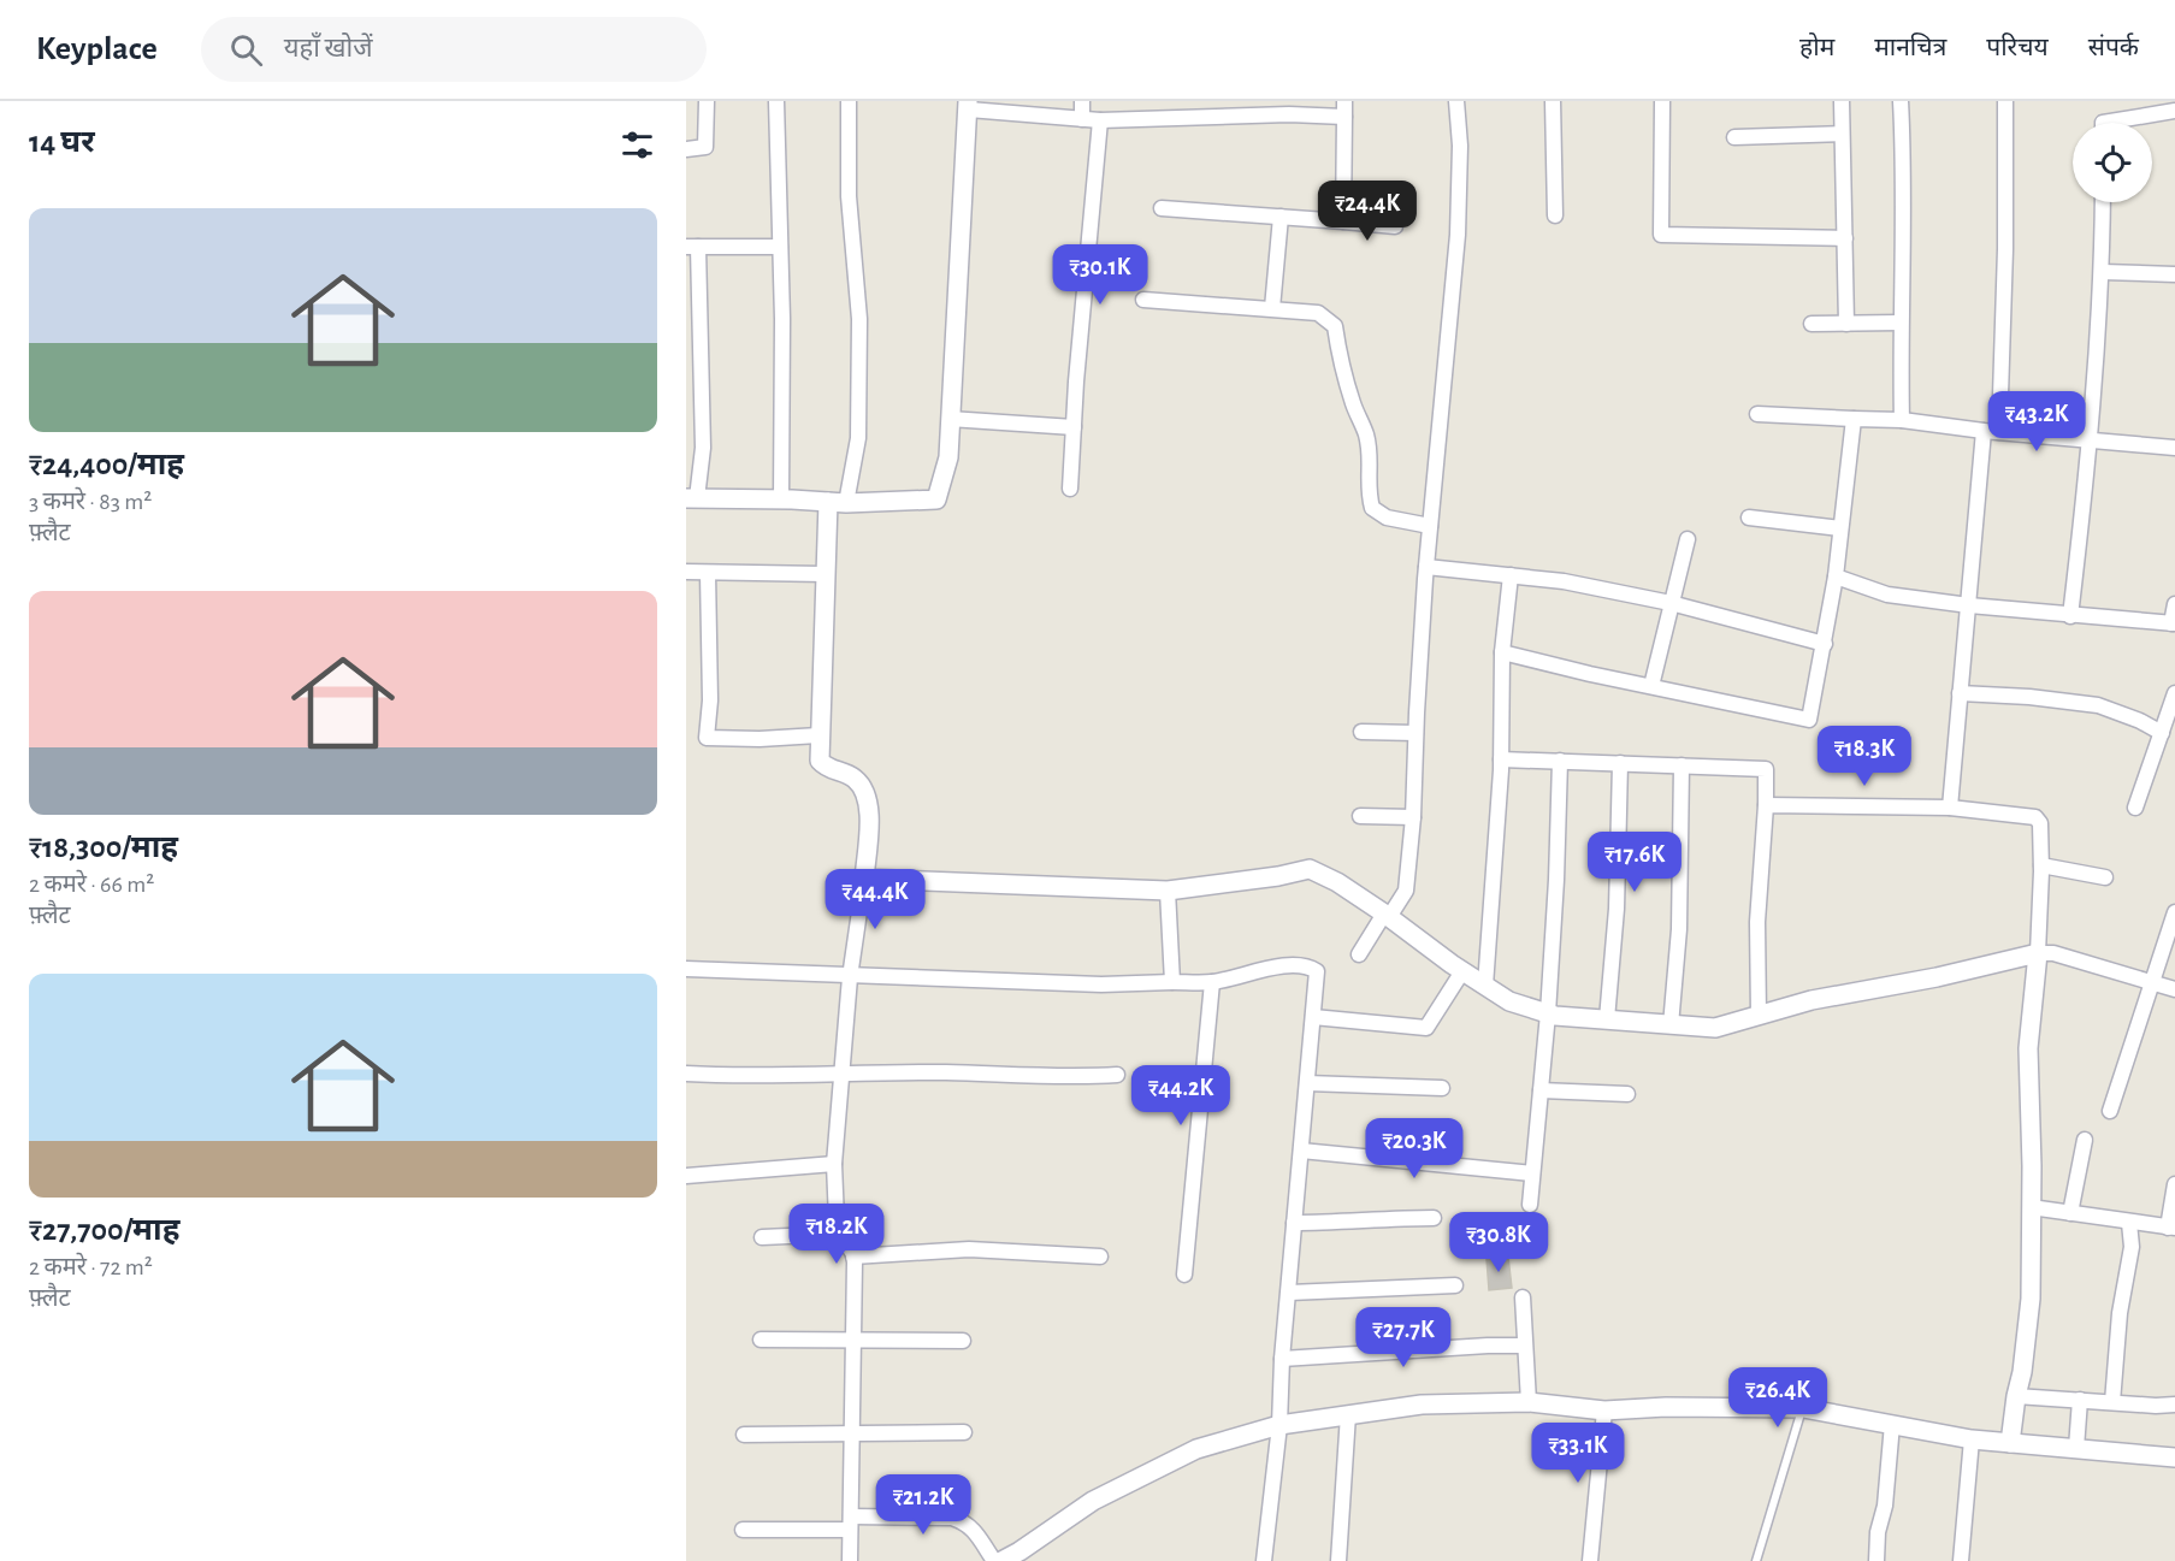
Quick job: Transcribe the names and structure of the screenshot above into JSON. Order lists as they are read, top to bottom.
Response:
{
  "page": {
    "header": "Keyplace",
    "search": "यहाँ खोजें",
    "nav": [
      "होम",
      "मानचित्र",
      "परिचय",
      "संपर्क"
    ],
    "heading": "14 घर",
    "price": [
      "₹24.4K",
      "₹30.1K",
      "₹43.2K",
      "₹18.3K",
      "₹17.6K",
      "₹44.4K",
      "₹44.2K",
      "₹20.3K",
      "₹18.2K",
      "₹30.8K",
      "₹27.7K",
      "₹26.4K",
      "₹33.1K",
      "₹21.2K"
    ],
    "list": [
      {
        "name": "₹24,400/माह",
        "note": "3 कमरे · 83 m² · फ़्लैट"
      },
      {
        "name": "₹18,300/माह",
        "note": "2 कमरे · 66 m² · फ़्लैट"
      },
      {
        "name": "₹27,700/माह",
        "note": "2 कमरे · 72 m² · फ़्लैट"
      }
    ]
  }
}
